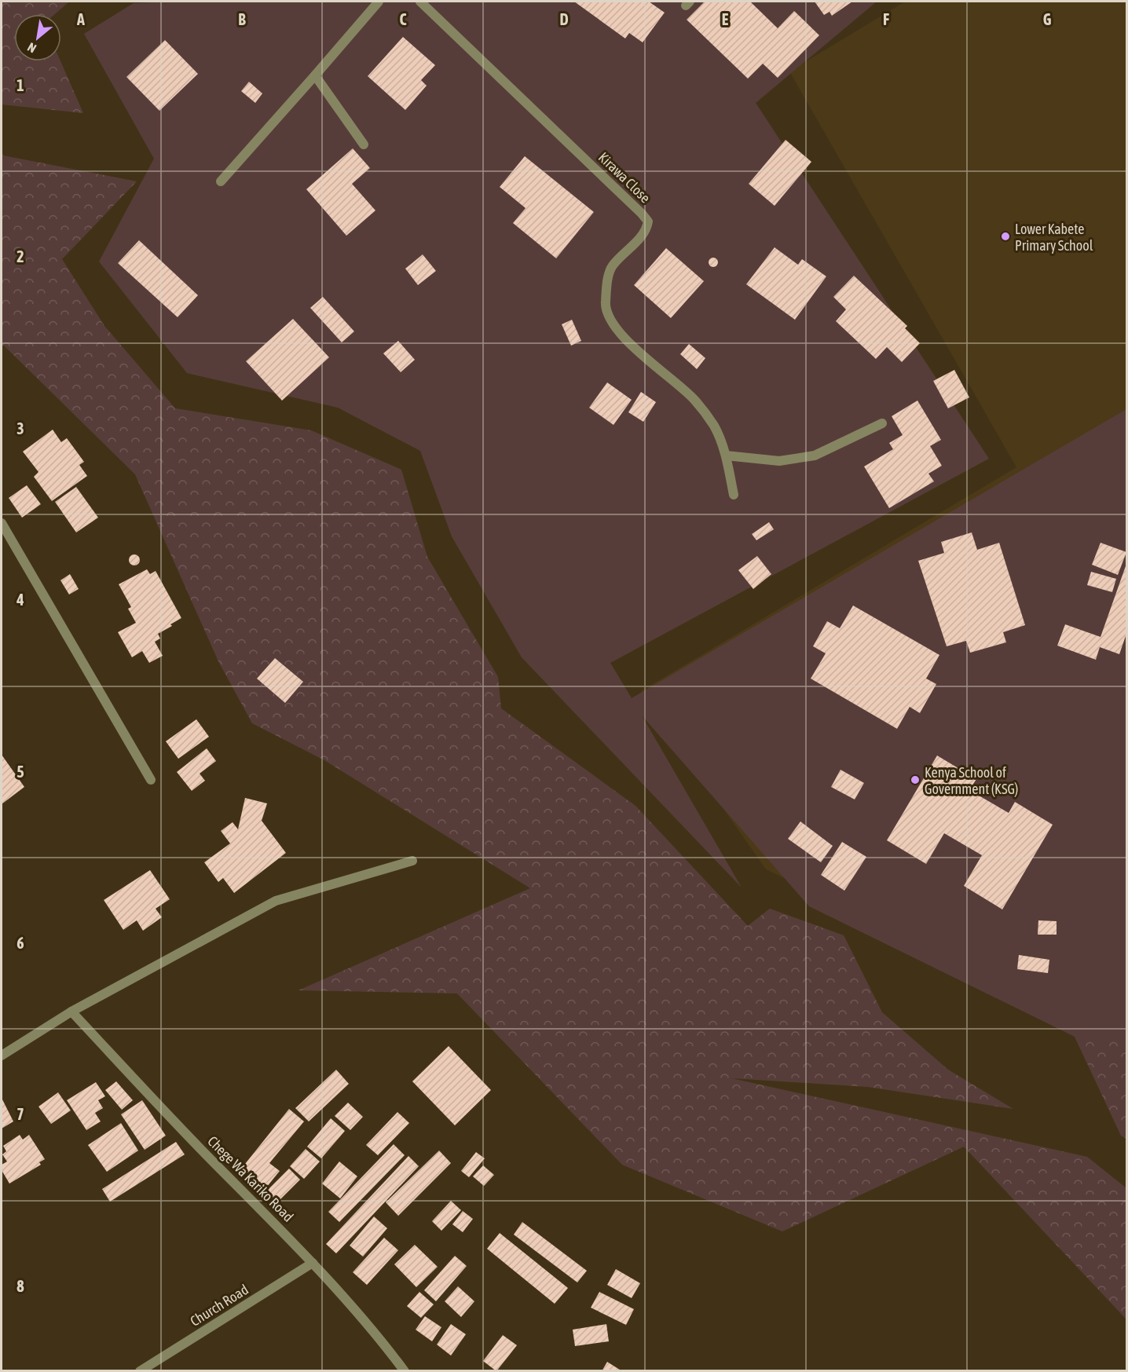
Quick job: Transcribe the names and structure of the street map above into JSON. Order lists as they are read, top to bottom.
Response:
{
  "streets": {
    "street": ["Kirawa Close", "Chege Wa Kariko Road", "Church Road"]
  },
  "crossings": [
    ["Chege Wa Kariko Road", "Church Road"]
  ],
  "places": ["Lower Kabete Primary School", "Kenya School of Government (KSG)"],
  "north": "bottom left",
  "grid": {
    "columns": [
      "A",
      "B",
      "C",
      "D",
      "E",
      "F",
      "G"
    ],
    "rows": [
      "1",
      "2",
      "3",
      "4",
      "5",
      "6",
      "7",
      "8"
    ]
  }
}
